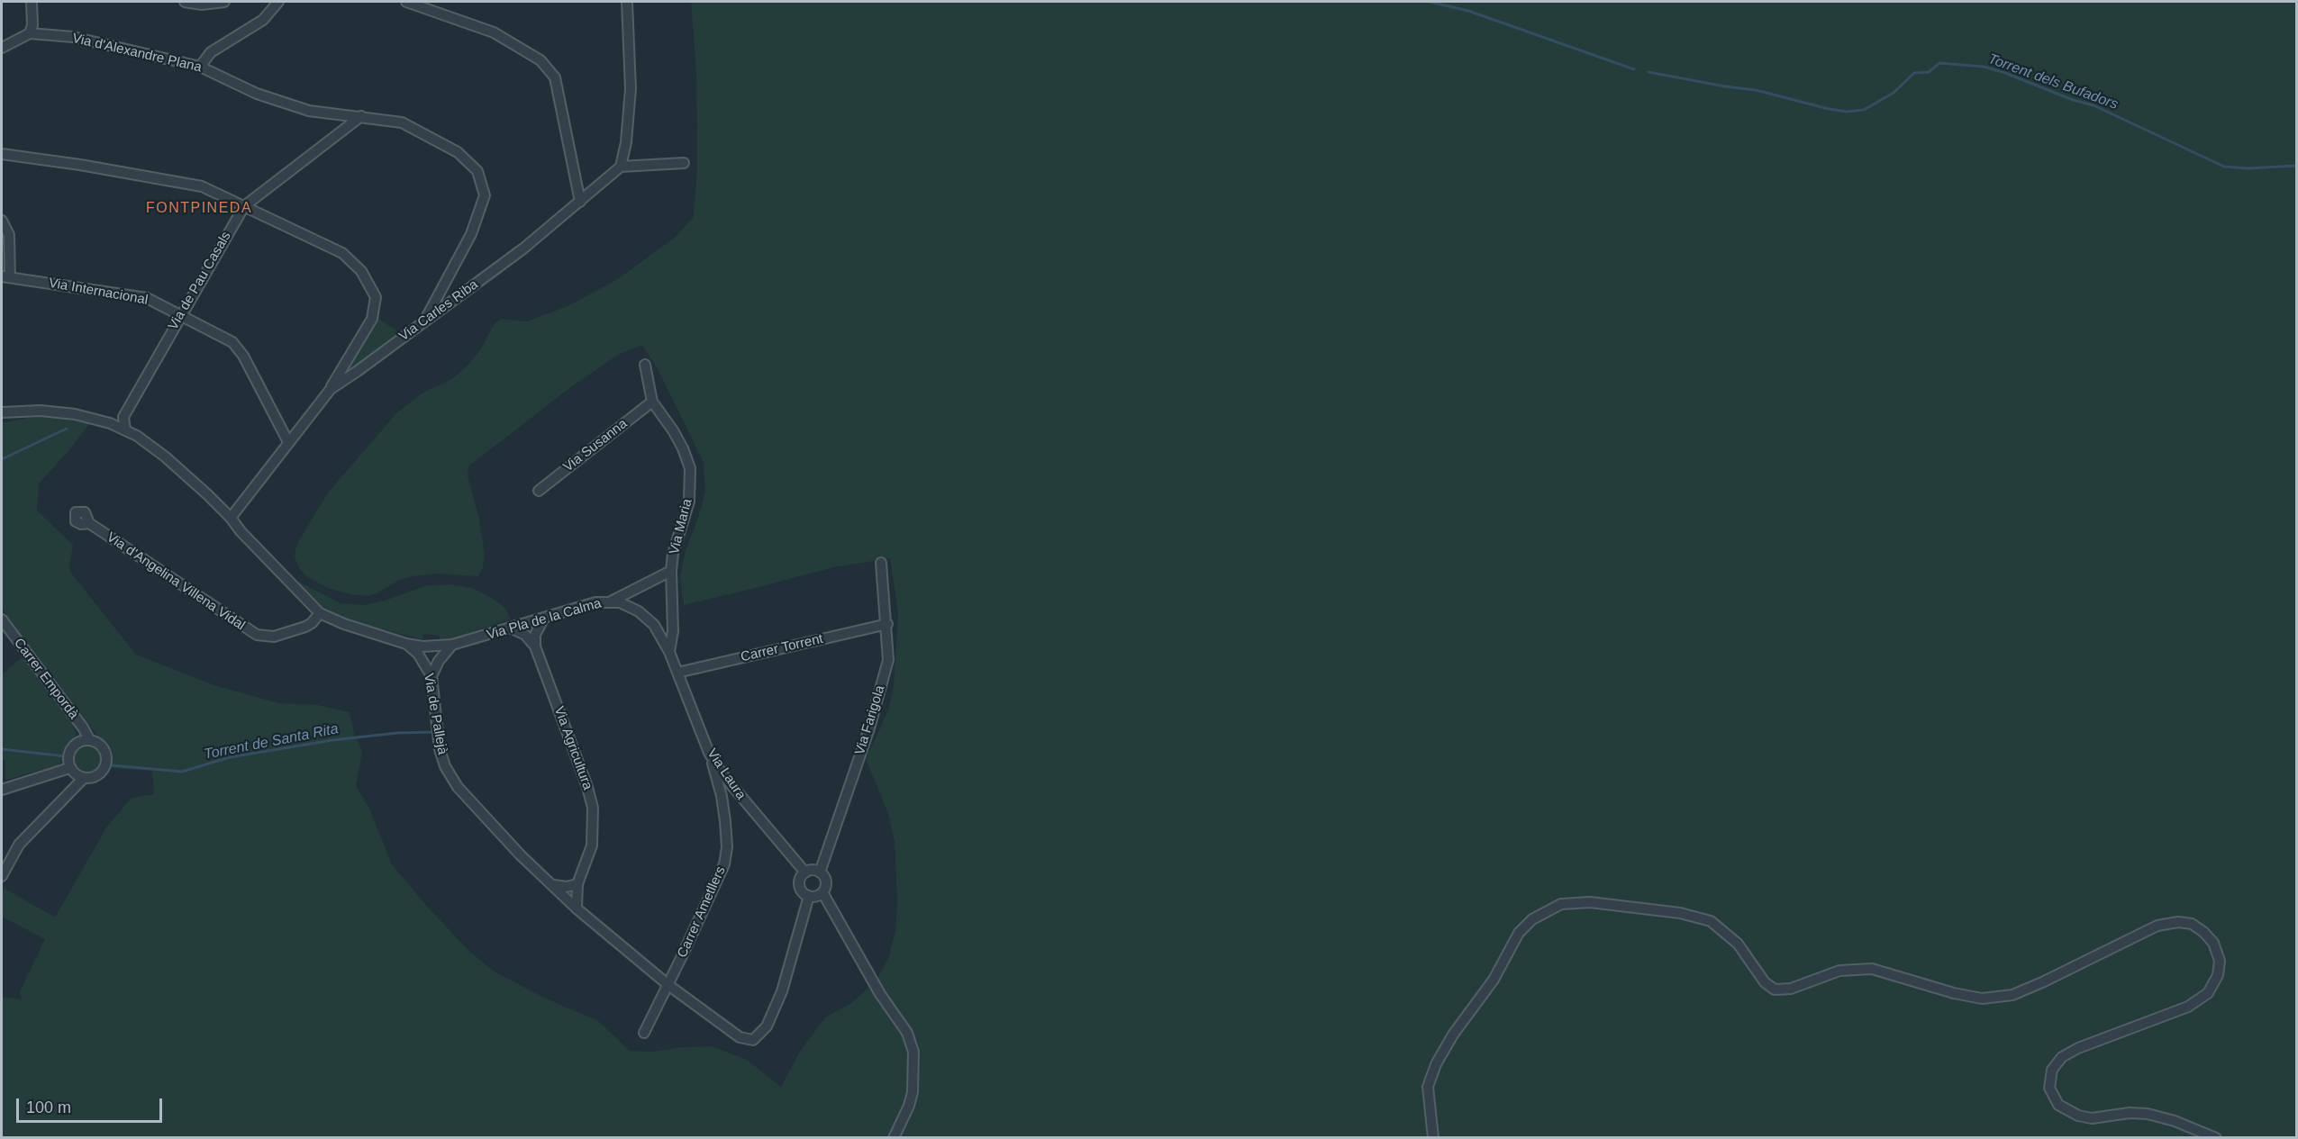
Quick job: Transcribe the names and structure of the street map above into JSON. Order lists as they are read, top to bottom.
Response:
{
  "streets": {
    "street": [
      "Via d'Alexandre Plana",
      "Via de Pau Casals",
      "Via Internacional",
      "Via Carles Riba",
      "Via Susanna",
      "Via Maria",
      "Via d'Angelina Villena Vidal",
      "Via Pla de la Calma",
      "Carrer Torrent",
      "Carrer Empordà",
      "Via de Pallejà",
      "Via Farigola",
      "Via Agricultura",
      "Via Laura",
      "Carrer Ametllers"
    ]
  },
  "crossings": [
    ["Via d'Alexandre Plana", "Via de Pau Casals"],
    ["Via d'Alexandre Plana", "Via Carles Riba"],
    ["Via de Pau Casals", "Via Internacional"],
    ["Via Internacional", "Via Carles Riba"],
    ["Via Susanna", "Via Maria"],
    ["Via Maria", "Via Pla de la Calma"],
    ["Via Maria", "Via Laura"],
    ["Via Pla de la Calma", "Via de Pallejà"],
    ["Via Pla de la Calma", "Via Laura"],
    ["Carrer Torrent", "Via Farigola"],
    ["Carrer Torrent", "Via Laura"],
    ["Via de Pallejà", "Via Farigola"],
    ["Via de Pallejà", "Via Agricultura"],
    ["Via de Pallejà", "Via Laura"],
    ["Via de Pallejà", "Carrer Ametllers"],
    ["Via Farigola", "Via Laura"],
    ["Via Laura", "Carrer Ametllers"]
  ],
  "districts": ["FONTPINEDA"],
  "water": ["Torrent dels Bufadors", "Torrent de Santa Rita"],
  "scale_bar": "100 m"
}
